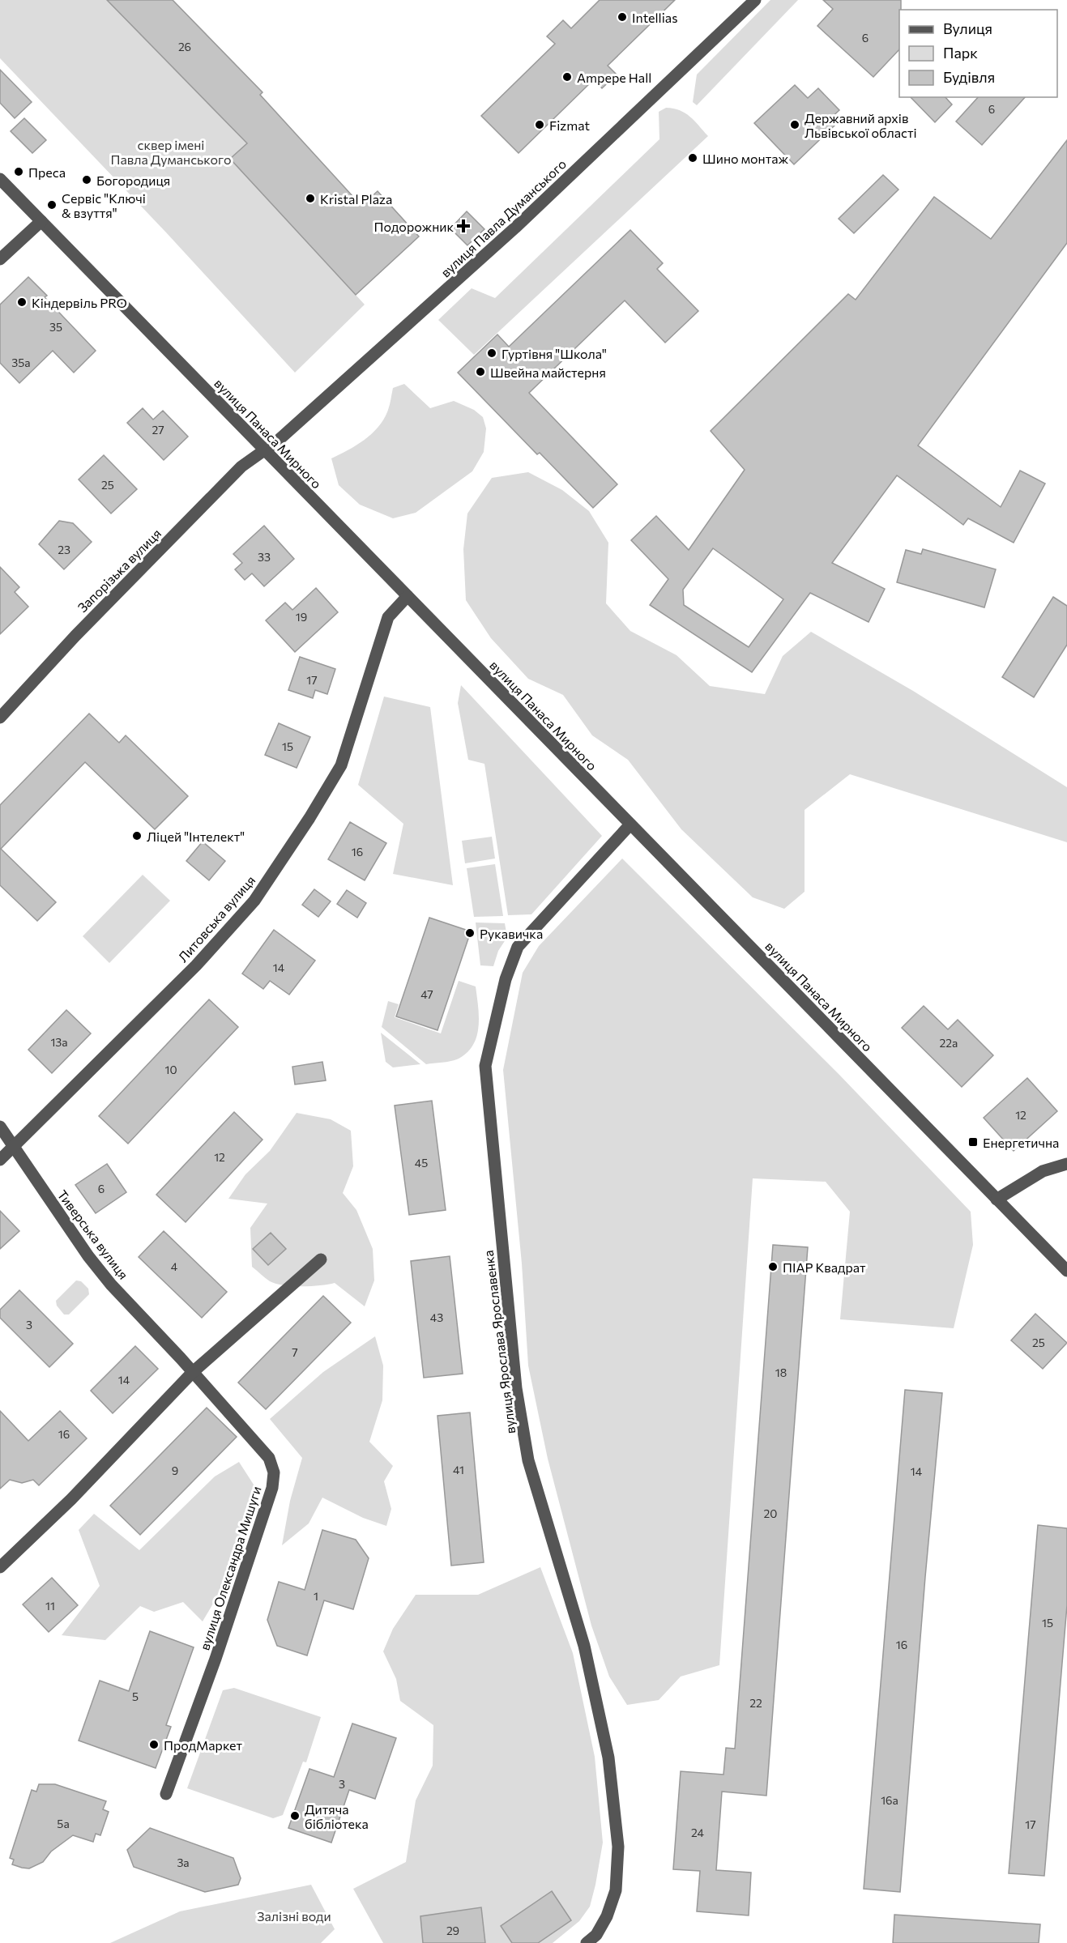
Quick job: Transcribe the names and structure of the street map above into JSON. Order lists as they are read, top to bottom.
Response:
{
  "streets": {
    "street": [
      "вулиця Павла Думанського",
      "вулиця Панаса Мирного",
      "Запорізька вулиця",
      "Литовська вулиця",
      "Тиверська вулиця",
      "вулиця Ярослава Ярославенка",
      "вулиця Олександра Мишуги"
    ]
  },
  "crossings": [
    ["вулиця Павла Думанського", "вулиця Панаса Мирного"],
    ["вулиця Павла Думанського", "Запорізька вулиця"],
    ["вулиця Панаса Мирного", "Запорізька вулиця"],
    ["вулиця Панаса Мирного", "Литовська вулиця"],
    ["вулиця Панаса Мирного", "вулиця Ярослава Ярославенка"],
    ["Литовська вулиця", "Тиверська вулиця"],
    ["Тиверська вулиця", "вулиця Олександра Мишуги"]
  ],
  "parks": ["сквер імені Павла Думанського", "Залізні води"],
  "places": {
    "other": [
      "Intellias",
      "Ampepe Hall",
      "Fizmat",
      "Державний архів Львівської області",
      "Шино монтаж",
      "Преса",
      "Богородиця",
      "Kristal Plaza",
      "Сервіс \"Ключі & взуття\"",
      "Кіндервіль PRO",
      "Гуртівня \"Школа\"",
      "Швейна майстерня",
      "Ліцей \"Інтелект\"",
      "Рукавичка",
      "ПІАР Квадрат",
      "ПродМаркет",
      "Дитяча бібліотека"
    ],
    "health": ["Подорожник"],
    "transit": ["Енергетична"]
  },
  "house_numbers": [
    "6",
    "26",
    "6",
    "35",
    "35а",
    "27",
    "25",
    "23",
    "33",
    "19",
    "17",
    "15",
    "16",
    "14",
    "47",
    "13а",
    "22а",
    "10",
    "12",
    "12",
    "45",
    "6",
    "4",
    "43",
    "3",
    "25",
    "7",
    "18",
    "14",
    "16",
    "41",
    "9",
    "14",
    "20",
    "1",
    "11",
    "15",
    "16",
    "5",
    "22",
    "3",
    "16а",
    "5а",
    "17",
    "24",
    "3а",
    "29"
  ],
  "legend": ["Вулиця", "Парк", "Будівля"]
}
